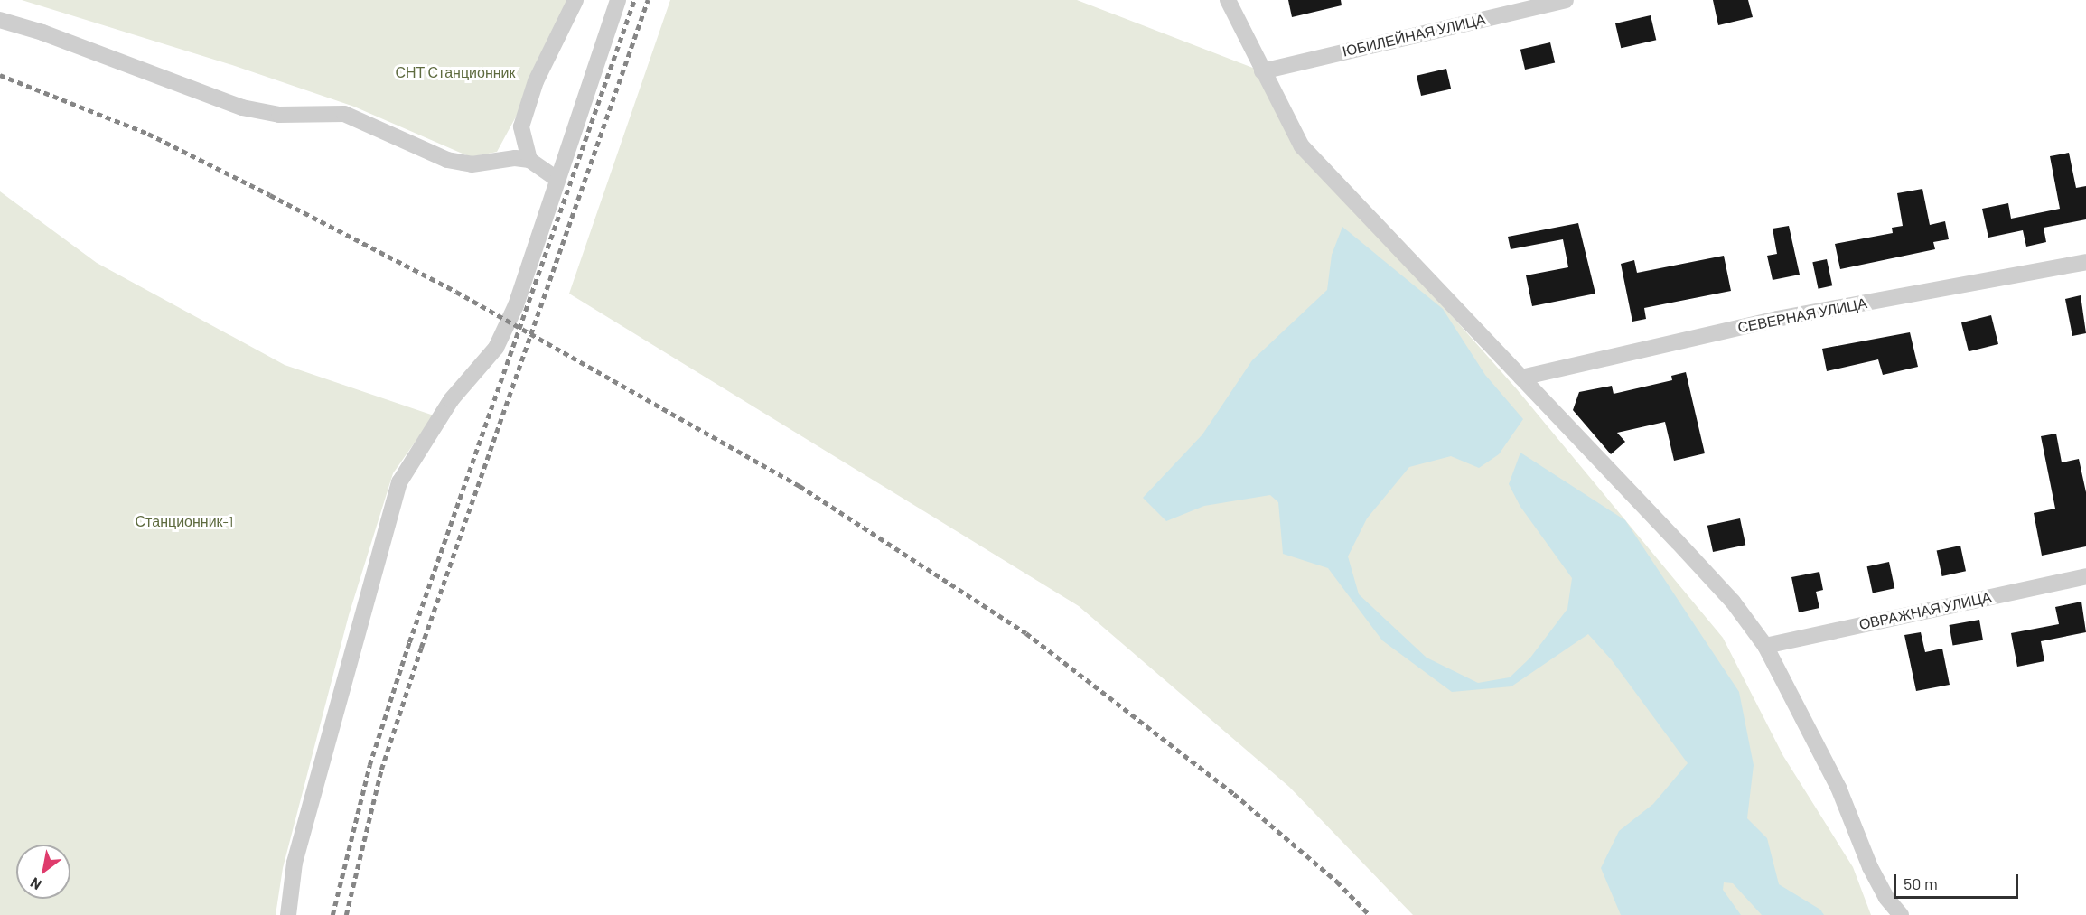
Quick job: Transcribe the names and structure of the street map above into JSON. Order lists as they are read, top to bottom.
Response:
{
  "streets": {
    "street": ["ЮБИЛЕЙНАЯ УЛИЦА", "СЕВЕРНАЯ УЛИЦА", "ОВРАЖНАЯ УЛИЦА"]
  },
  "parks": ["СНТ Станционник", "Станционник-1"],
  "scale_bar": "50 m",
  "north": "bottom left"
}
